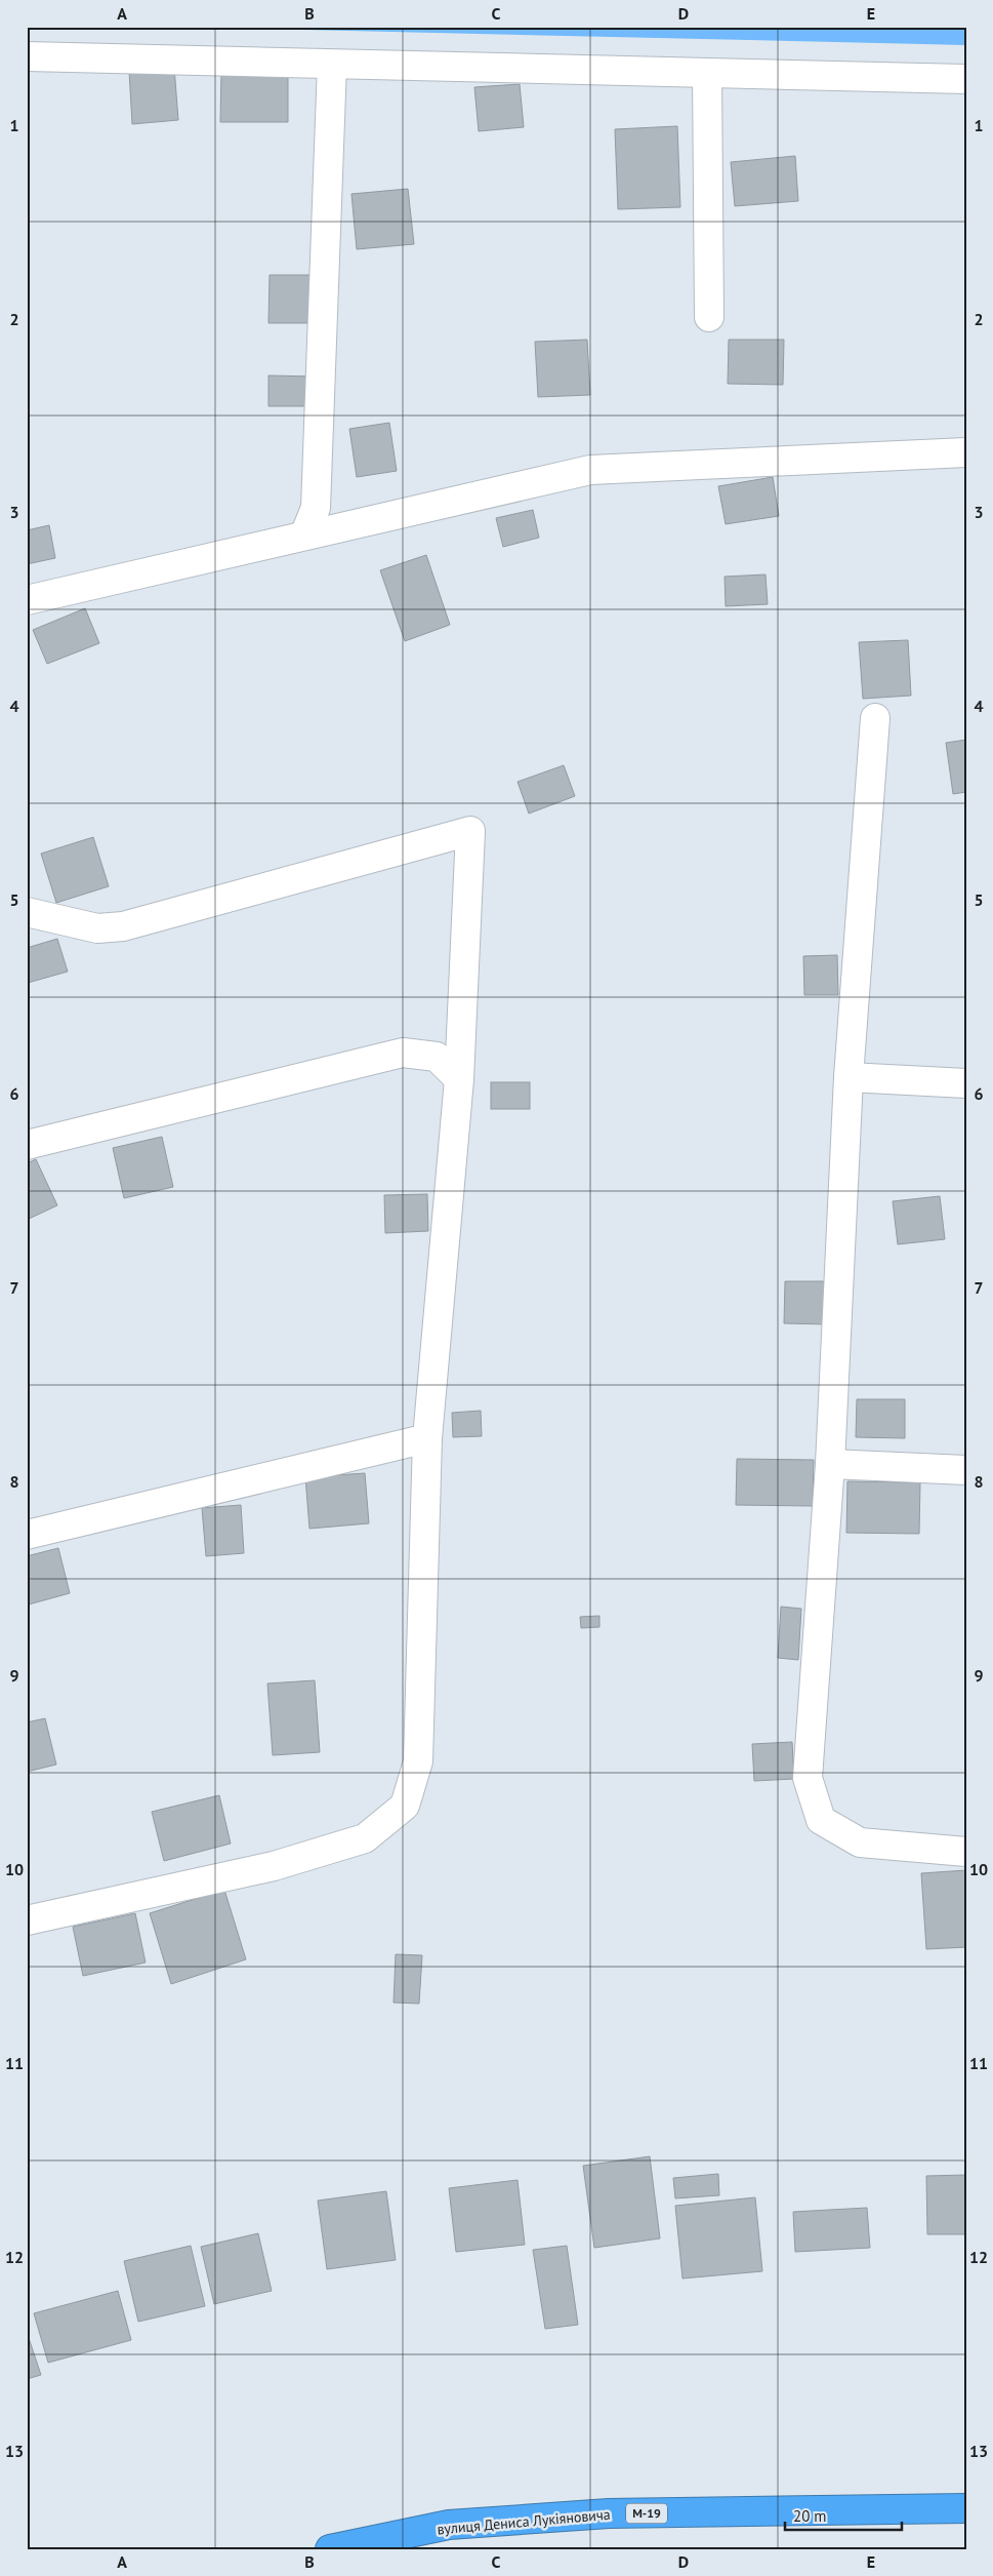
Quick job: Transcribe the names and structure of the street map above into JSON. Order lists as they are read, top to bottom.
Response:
{
  "streets": {
    "highway": ["М-19", "вулиця Дениса Лукіяновича"]
  },
  "scale_bar": "20 m",
  "grid": {
    "columns": [
      "A",
      "B",
      "C",
      "D",
      "E"
    ],
    "rows": [
      "1",
      "2",
      "3",
      "4",
      "5",
      "6",
      "7",
      "8",
      "9",
      "10",
      "11",
      "12",
      "13"
    ]
  }
}
